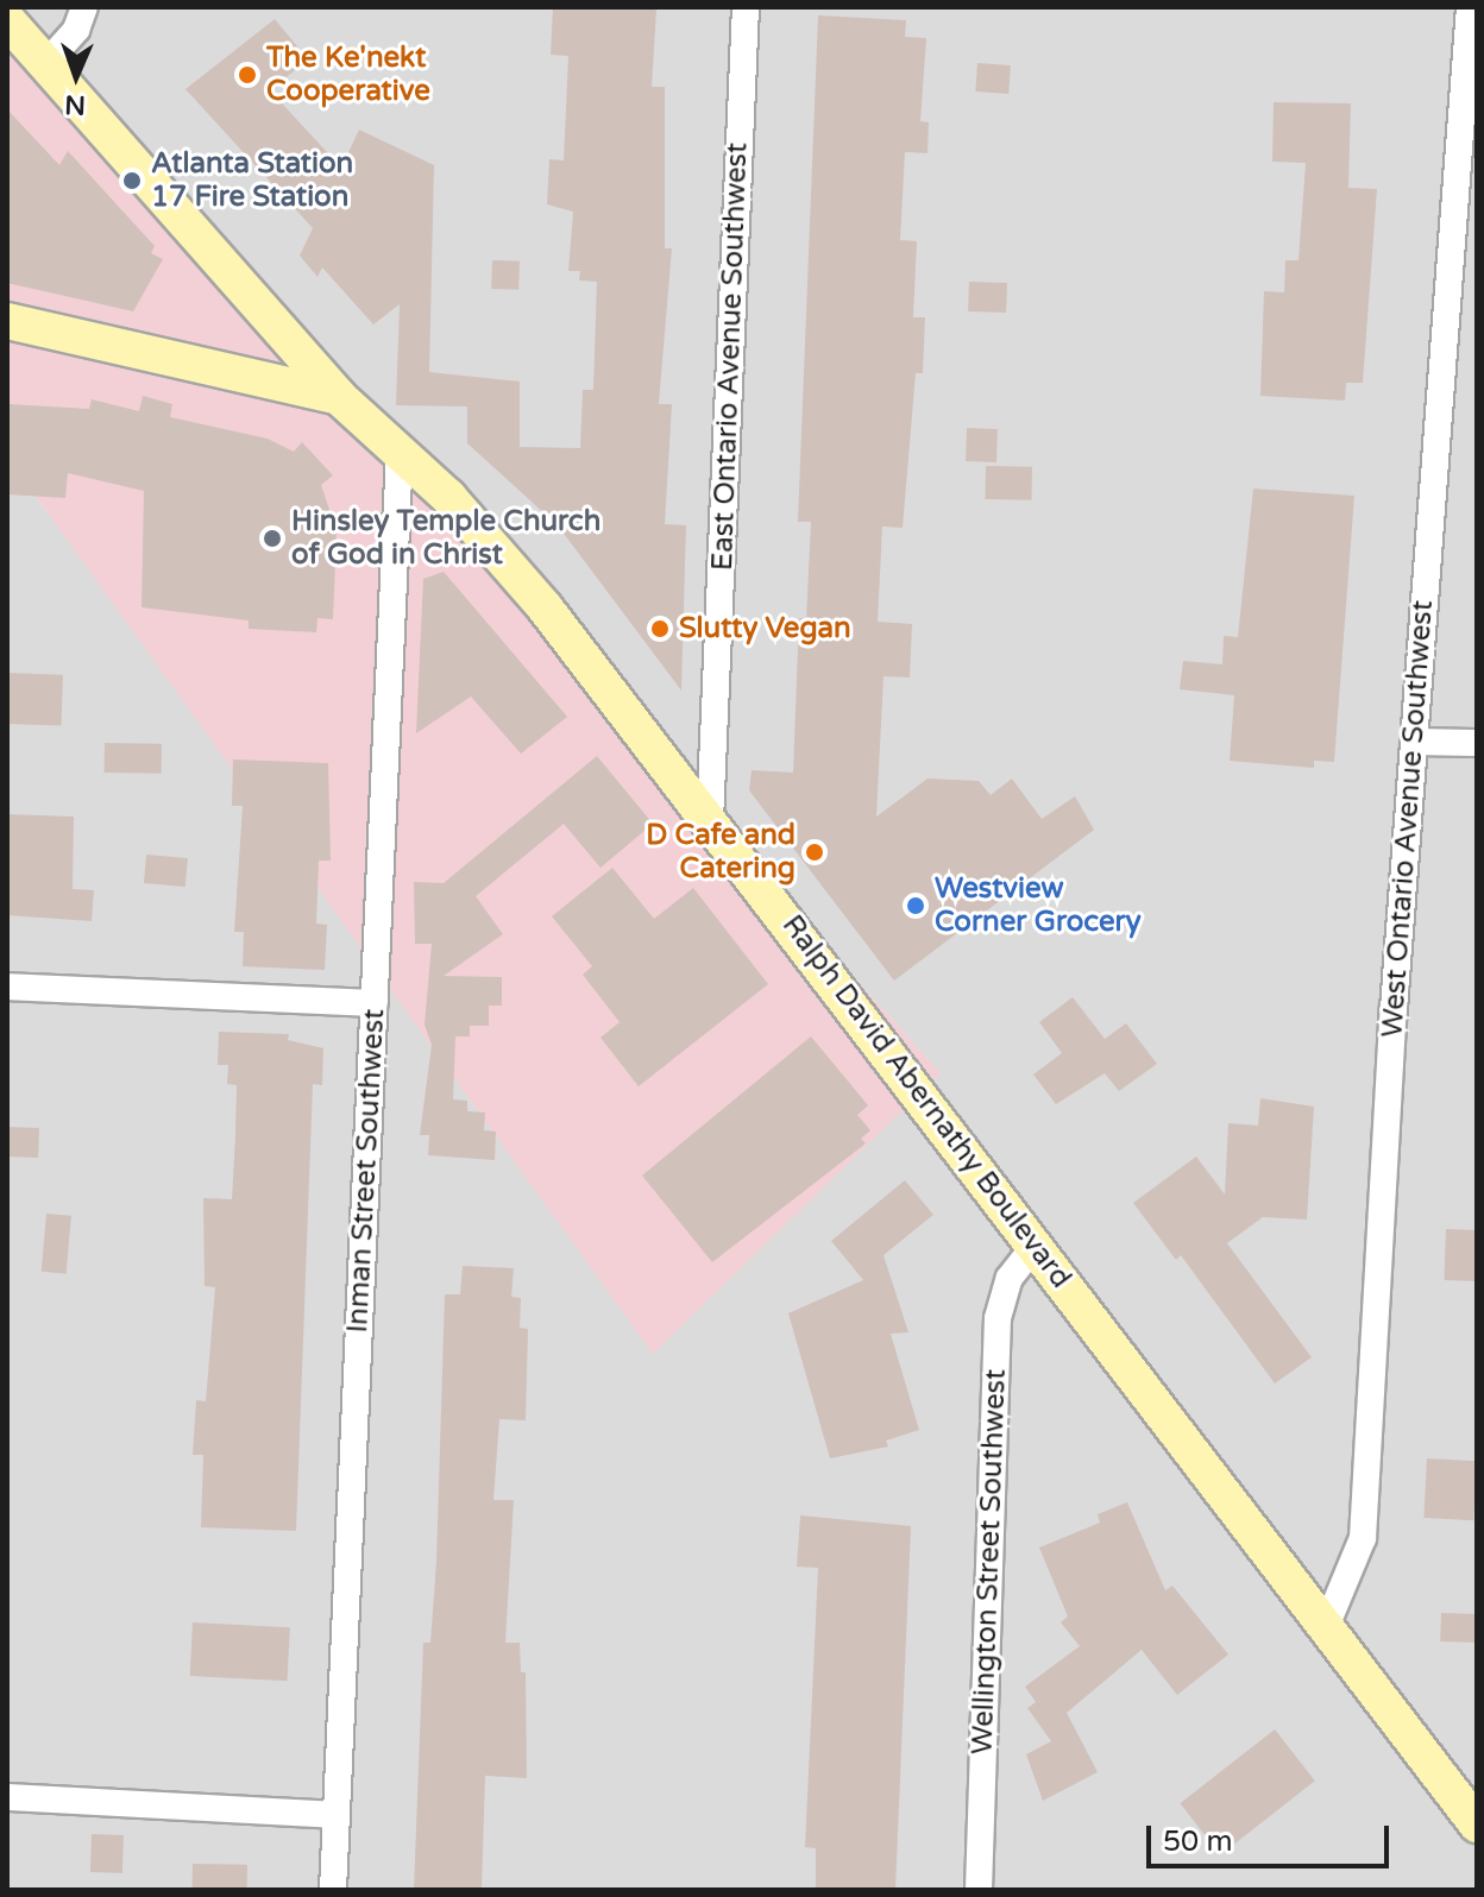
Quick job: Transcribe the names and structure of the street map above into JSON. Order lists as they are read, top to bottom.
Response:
{
  "streets": {
    "main road": ["Ralph David Abernathy Boulevard"],
    "street": [
      "East Ontario Avenue Southwest",
      "West Ontario Avenue Southwest",
      "Inman Street Southwest",
      "Wellington Street Southwest"
    ]
  },
  "crossings": [
    ["East Ontario Avenue Southwest", "Ralph David Abernathy Boulevard"],
    ["West Ontario Avenue Southwest", "Ralph David Abernathy Boulevard"],
    ["Ralph David Abernathy Boulevard", "Inman Street Southwest"],
    ["Ralph David Abernathy Boulevard", "Wellington Street Southwest"]
  ],
  "places": [
    "The Ke'nekt Cooperative",
    "Atlanta Station 17 Fire Station",
    "Hinsley Temple Church of God in Christ",
    "Slutty Vegan",
    "D Cafe and Catering",
    "Westview Corner Grocery"
  ],
  "scale_bar": "50 m",
  "north": "bottom"
}
